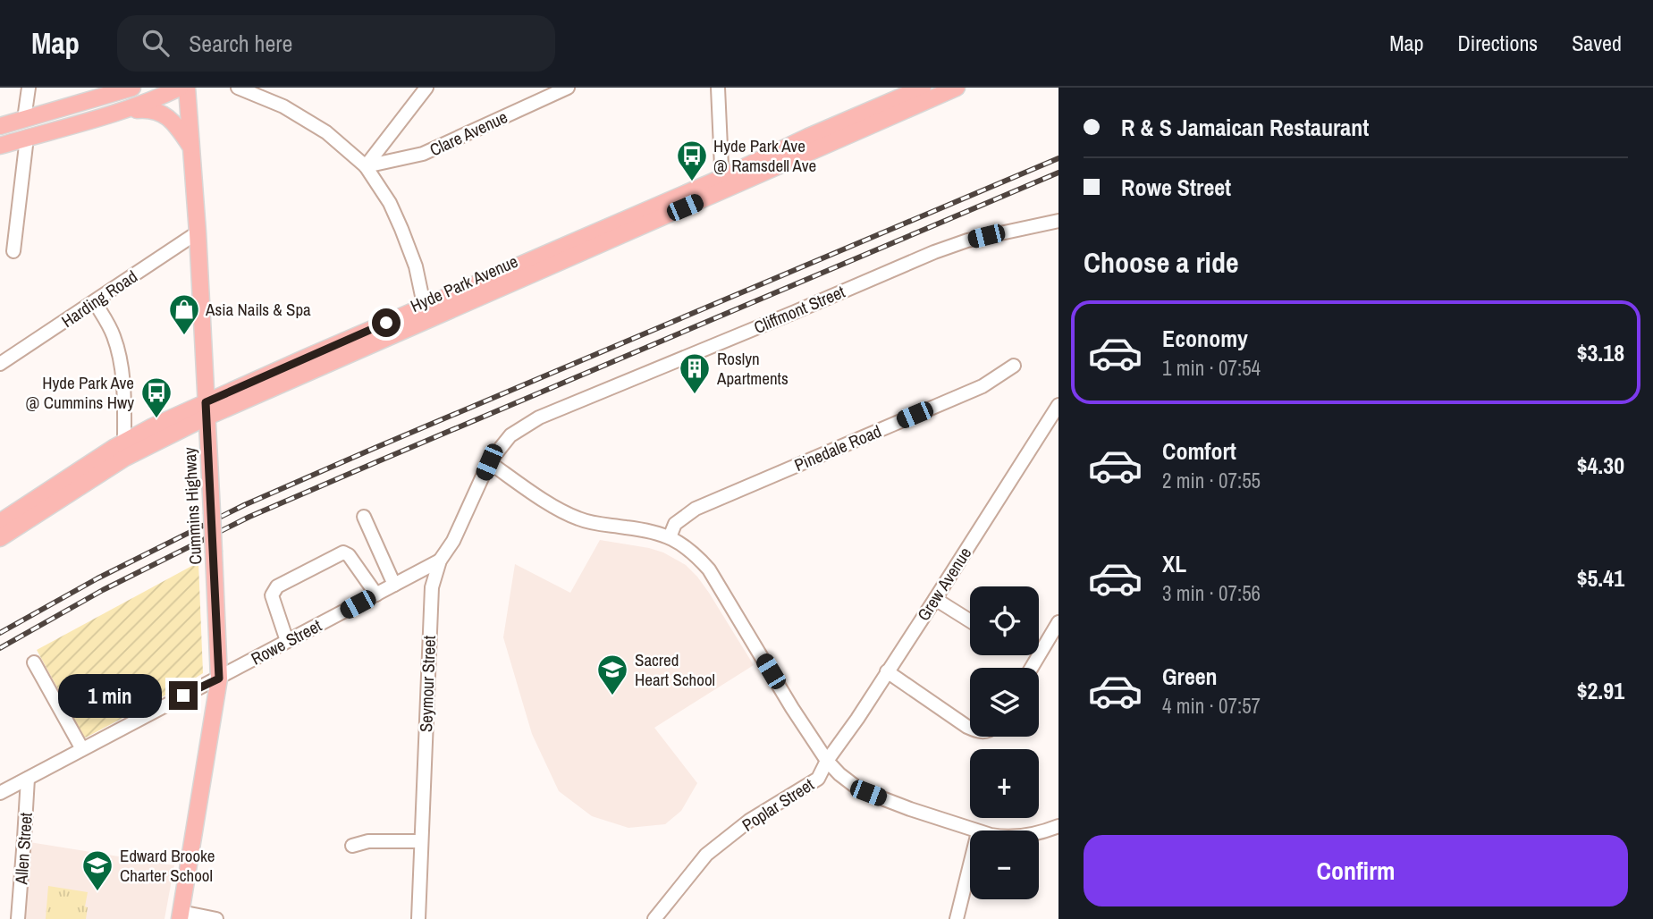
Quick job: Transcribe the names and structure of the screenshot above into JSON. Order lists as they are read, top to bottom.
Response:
{
  "streets": {
    "main road": ["Hyde Park Avenue", "Cummins Highway"],
    "street": [
      "Clare Avenue",
      "Harding Road",
      "Cliffmont Street",
      "Pinedale Road",
      "Grew Avenue",
      "Rowe Street",
      "Seymour Street",
      "Poplar Street",
      "Allen Street"
    ]
  },
  "crossings": [
    ["Hyde Park Avenue", "Cummins Highway"],
    ["Harding Road", "Cummins Highway"],
    ["Cliffmont Street", "Seymour Street"],
    ["Cummins Highway", "Rowe Street"],
    ["Grew Avenue", "Poplar Street"],
    ["Rowe Street", "Seymour Street"],
    ["Rowe Street", "Allen Street"]
  ],
  "places": {
    "bus stop": ["Hyde Park Ave @ Ramsdell Ave", "Hyde Park Ave @ Cummins Hwy"],
    "shop": ["Asia Nails & Spa"],
    "building": ["Roslyn Apartments"],
    "school or university": ["Sacred Heart School", "Edward Brooke Charter School"]
  },
  "page": {
    "header": "Map",
    "search": "Search here",
    "nav": ["Map", "Directions", "Saved"],
    "banner": ["R & S Jamaican Restaurant", "Rowe Street"],
    "heading": "Choose a ride",
    "list": [
      {
        "name": "Economy",
        "note": "1 min · 07:54",
        "value": "$3.18"
      },
      {
        "name": "Comfort",
        "note": "2 min · 07:55",
        "value": "$4.30"
      },
      {
        "name": "XL",
        "note": "3 min · 07:56",
        "value": "$5.41"
      },
      {
        "name": "Green",
        "note": "4 min · 07:57",
        "value": "$2.91"
      }
    ],
    "map_buttons": ["+", "−"],
    "bubble": "1 min",
    "buttons": "Confirm"
  }
}
